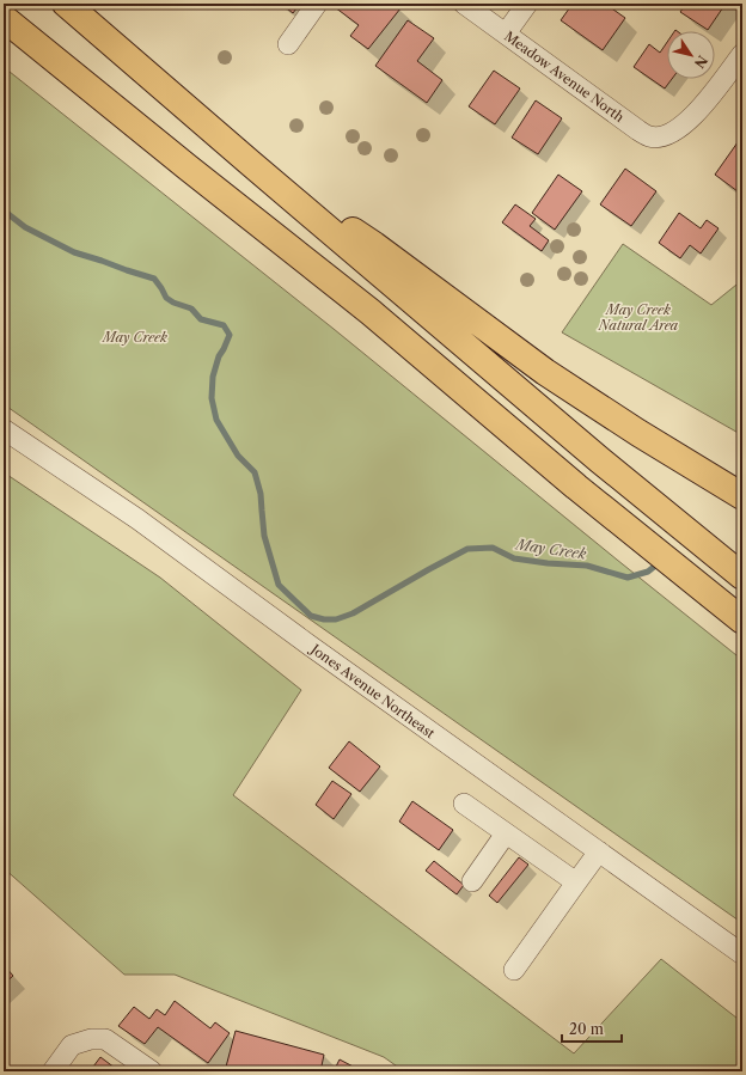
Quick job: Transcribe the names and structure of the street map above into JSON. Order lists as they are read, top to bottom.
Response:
{
  "streets": {
    "street": ["Meadow Avenue North", "Jones Avenue Northeast"]
  },
  "water": ["May Creek"],
  "parks": ["May Creek Natural Area", "May Creek"],
  "scale_bar": "20 m",
  "north": "bottom right"
}
